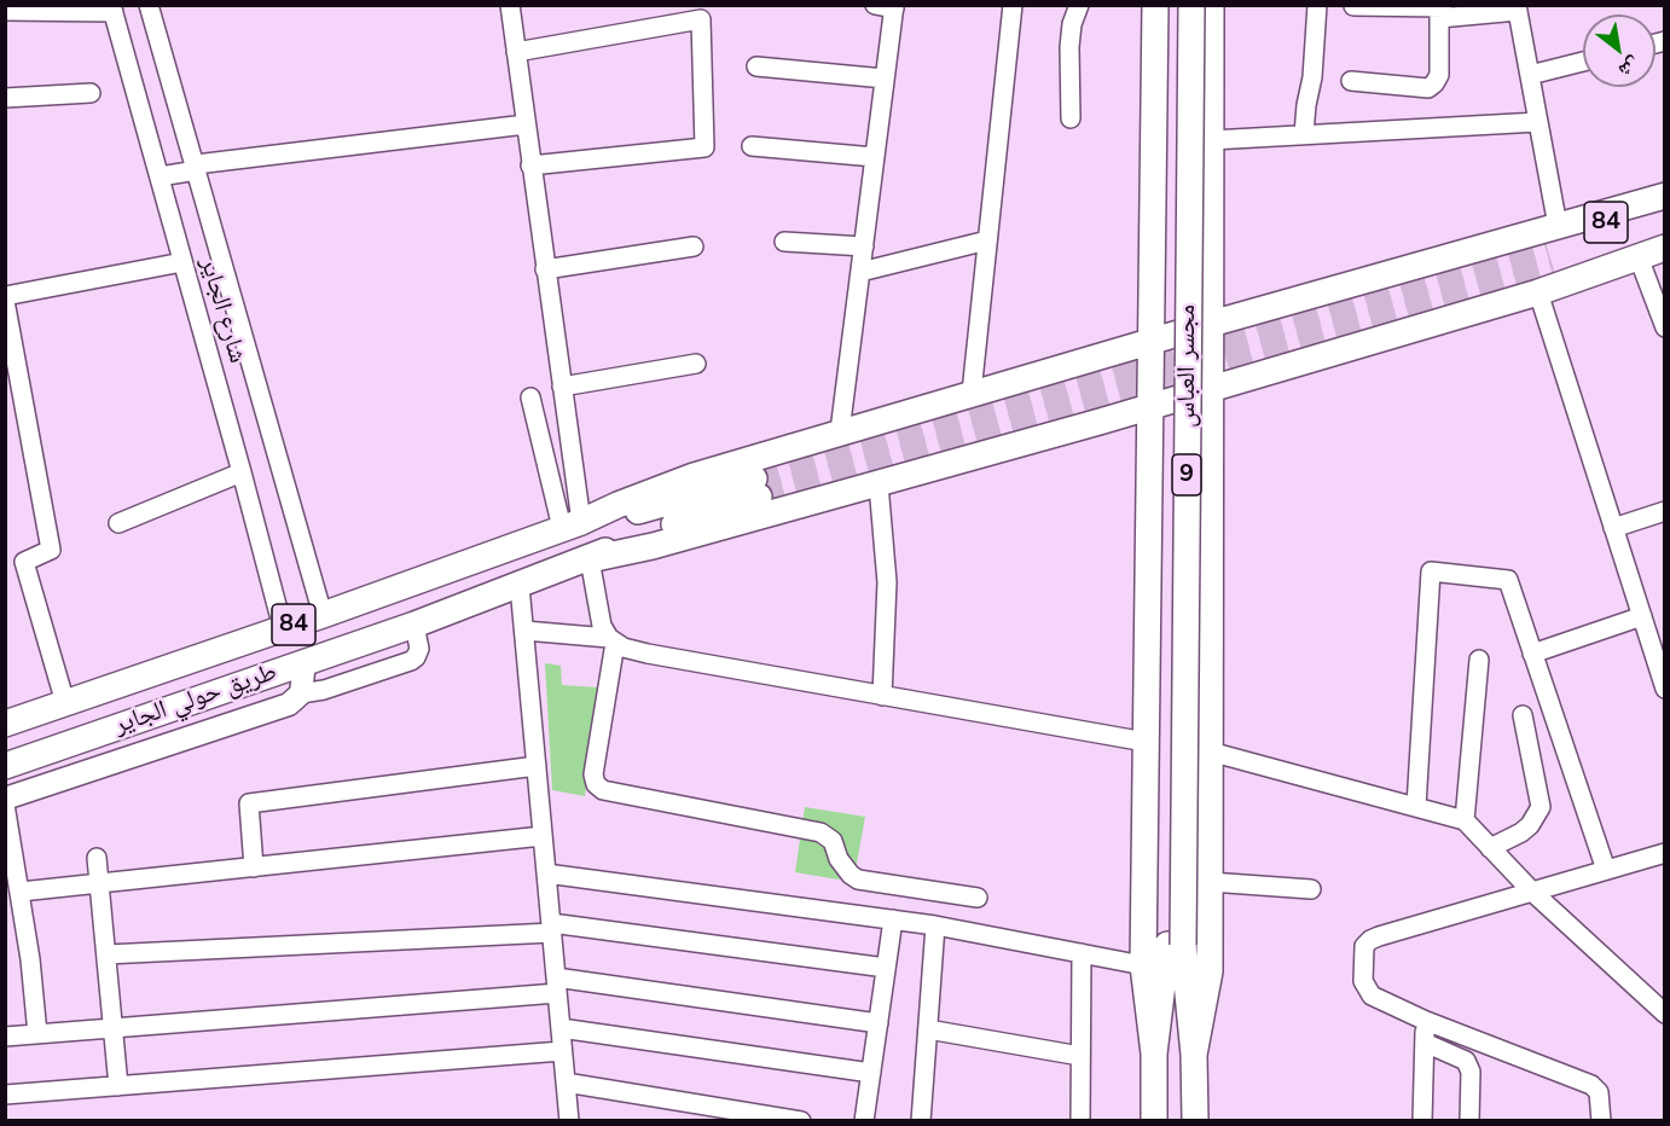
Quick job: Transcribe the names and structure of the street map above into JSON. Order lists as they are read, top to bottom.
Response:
{
  "streets": {
    "highway": [
      "84",
      "مجسر العباس",
      "9",
      "طريق حولي الجاير"
    ],
    "street": ["شارع الجاير"]
  },
  "crossings": [
    ["84", "طريق حولي الجاير"],
    ["شارع الجاير", "طريق حولي الجاير"],
    ["مجسر العباس", "9"]
  ],
  "north": "bottom right"
}
